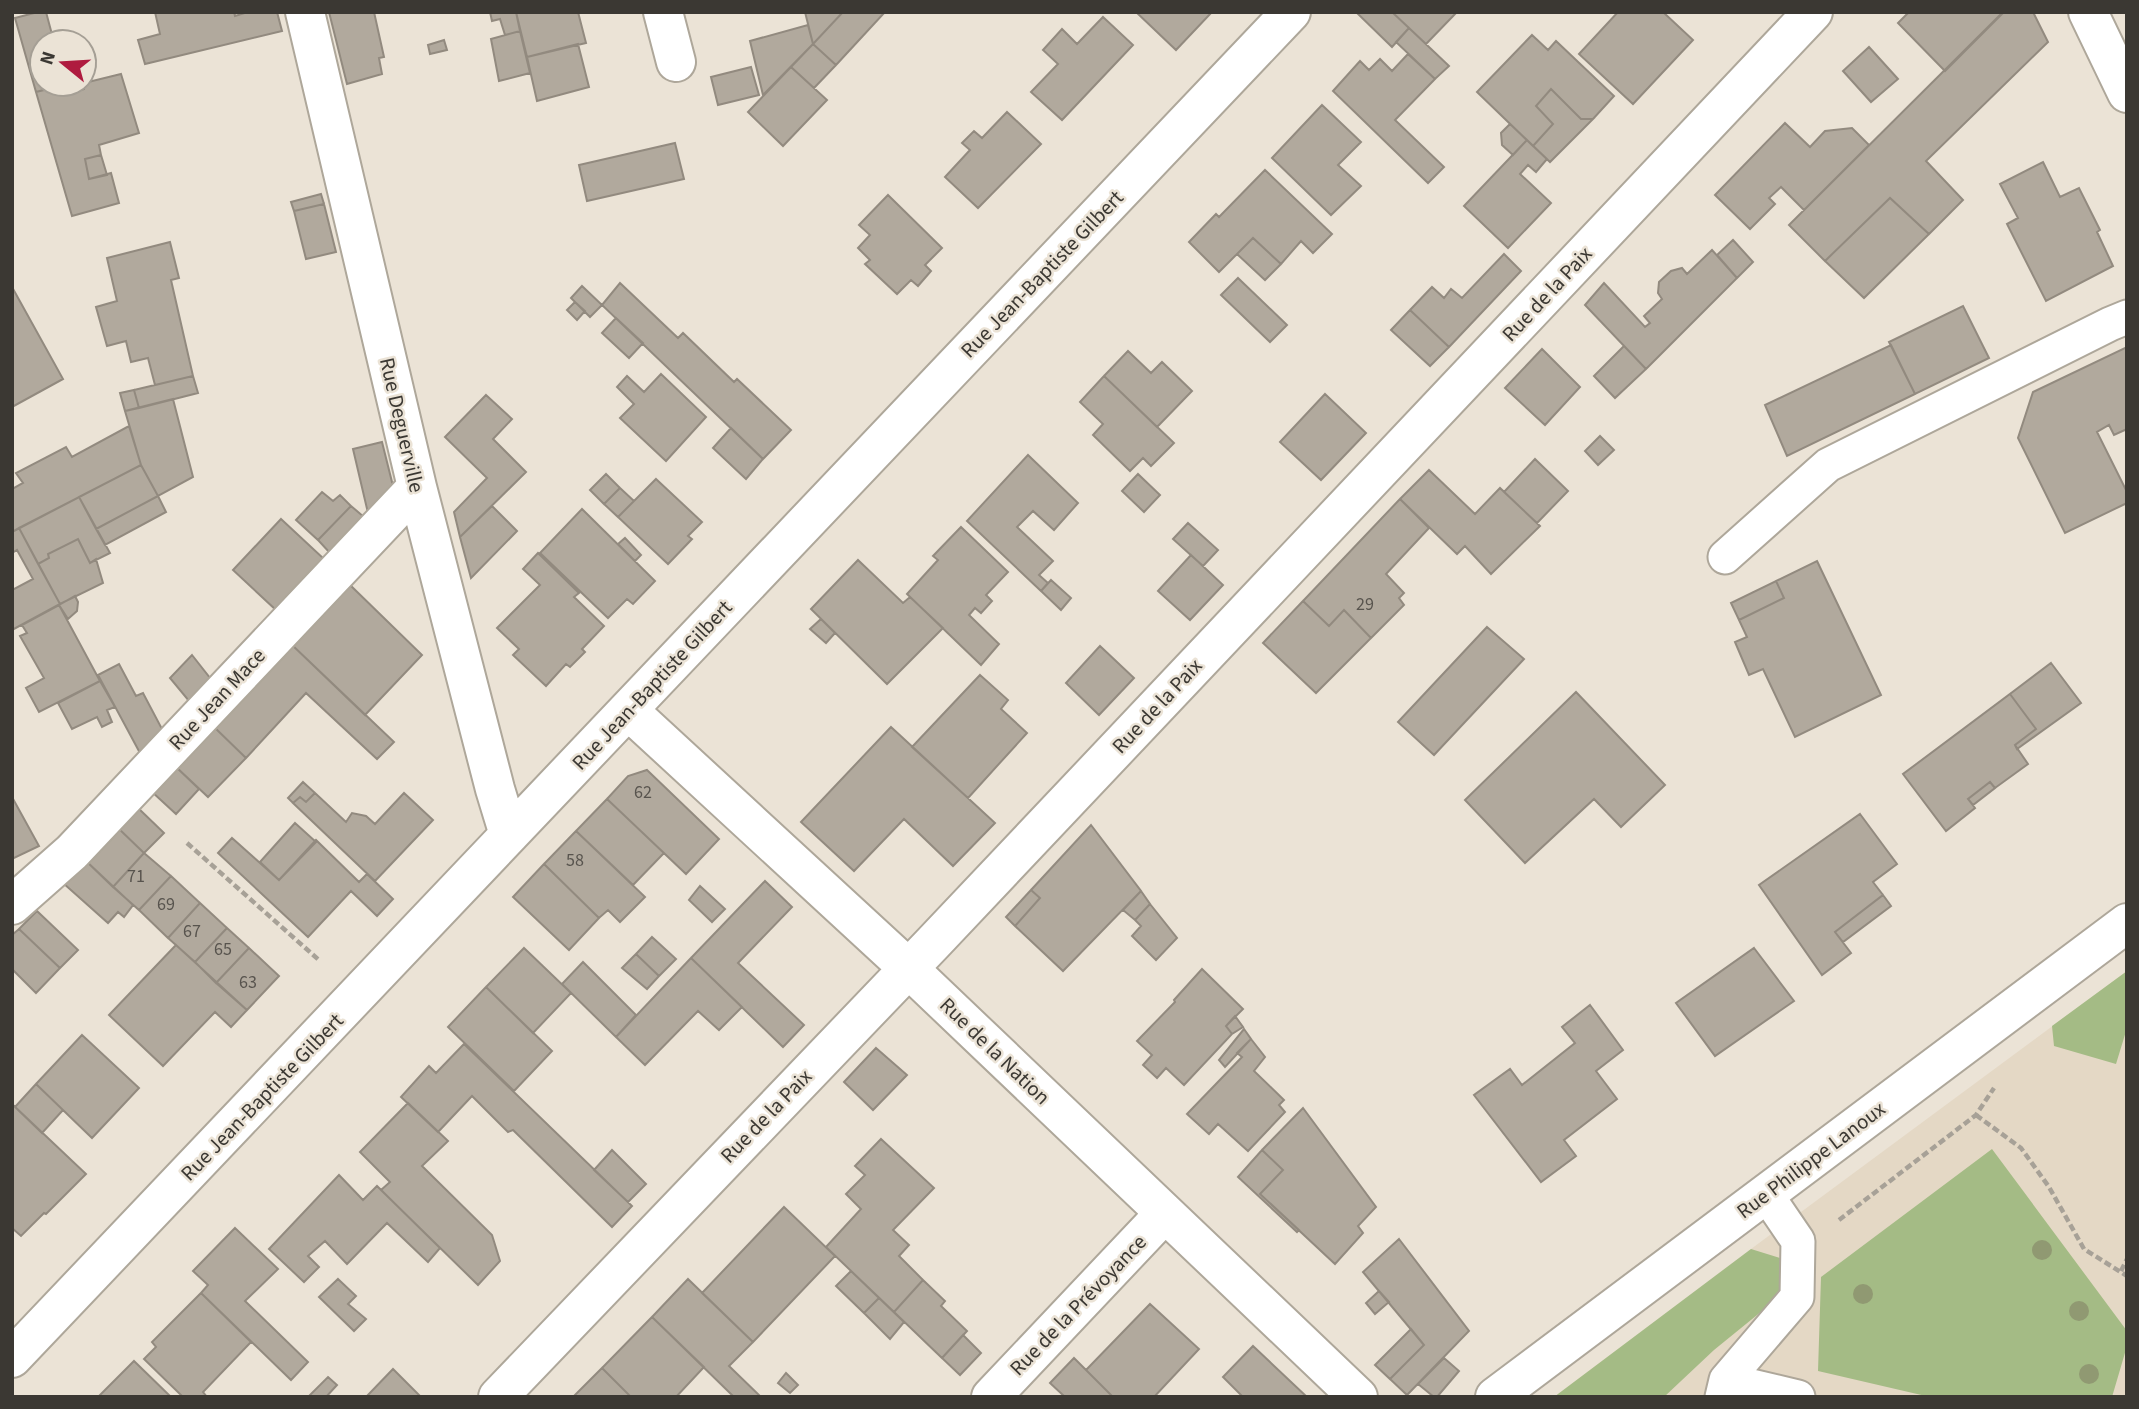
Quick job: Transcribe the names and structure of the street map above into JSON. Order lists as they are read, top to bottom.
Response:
{
  "streets": {
    "street": [
      "Rue Jean-Baptiste Gilbert",
      "Rue de la Paix",
      "Rue Deguerville",
      "Rue Jean Mace",
      "Rue de la Nation",
      "Rue Philippe Lanoux",
      "Rue de la Prévoyance"
    ]
  },
  "crossings": [
    ["Rue Jean-Baptiste Gilbert", "Rue Deguerville"],
    ["Rue Jean-Baptiste Gilbert", "Rue de la Nation"],
    ["Rue de la Paix", "Rue de la Nation"],
    ["Rue Deguerville", "Rue Jean Mace"],
    ["Rue de la Nation", "Rue de la Prévoyance"]
  ],
  "house_numbers": [
    "29",
    "62",
    "58",
    "71",
    "69",
    "67",
    "65",
    "63"
  ],
  "north": "left"
}
